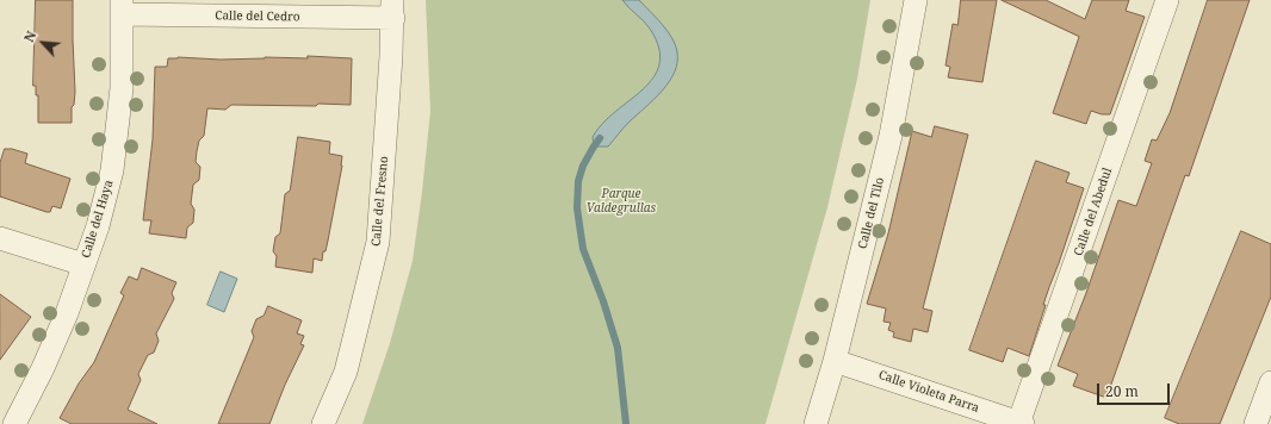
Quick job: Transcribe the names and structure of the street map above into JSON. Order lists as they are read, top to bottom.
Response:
{
  "streets": {
    "street": [
      "Calle del Cedro",
      "Calle del Fresno",
      "Calle del Abedul",
      "Calle del Tilo",
      "Calle del Haya",
      "Calle Violeta Parra"
    ]
  },
  "crossings": [
    ["Calle del Cedro", "Calle del Fresno"],
    ["Calle del Cedro", "Calle del Haya"],
    ["Calle del Abedul", "Calle Violeta Parra"],
    ["Calle del Tilo", "Calle Violeta Parra"]
  ],
  "parks": ["Parque Valdegrullas"],
  "scale_bar": "20 m",
  "north": "top left"
}
